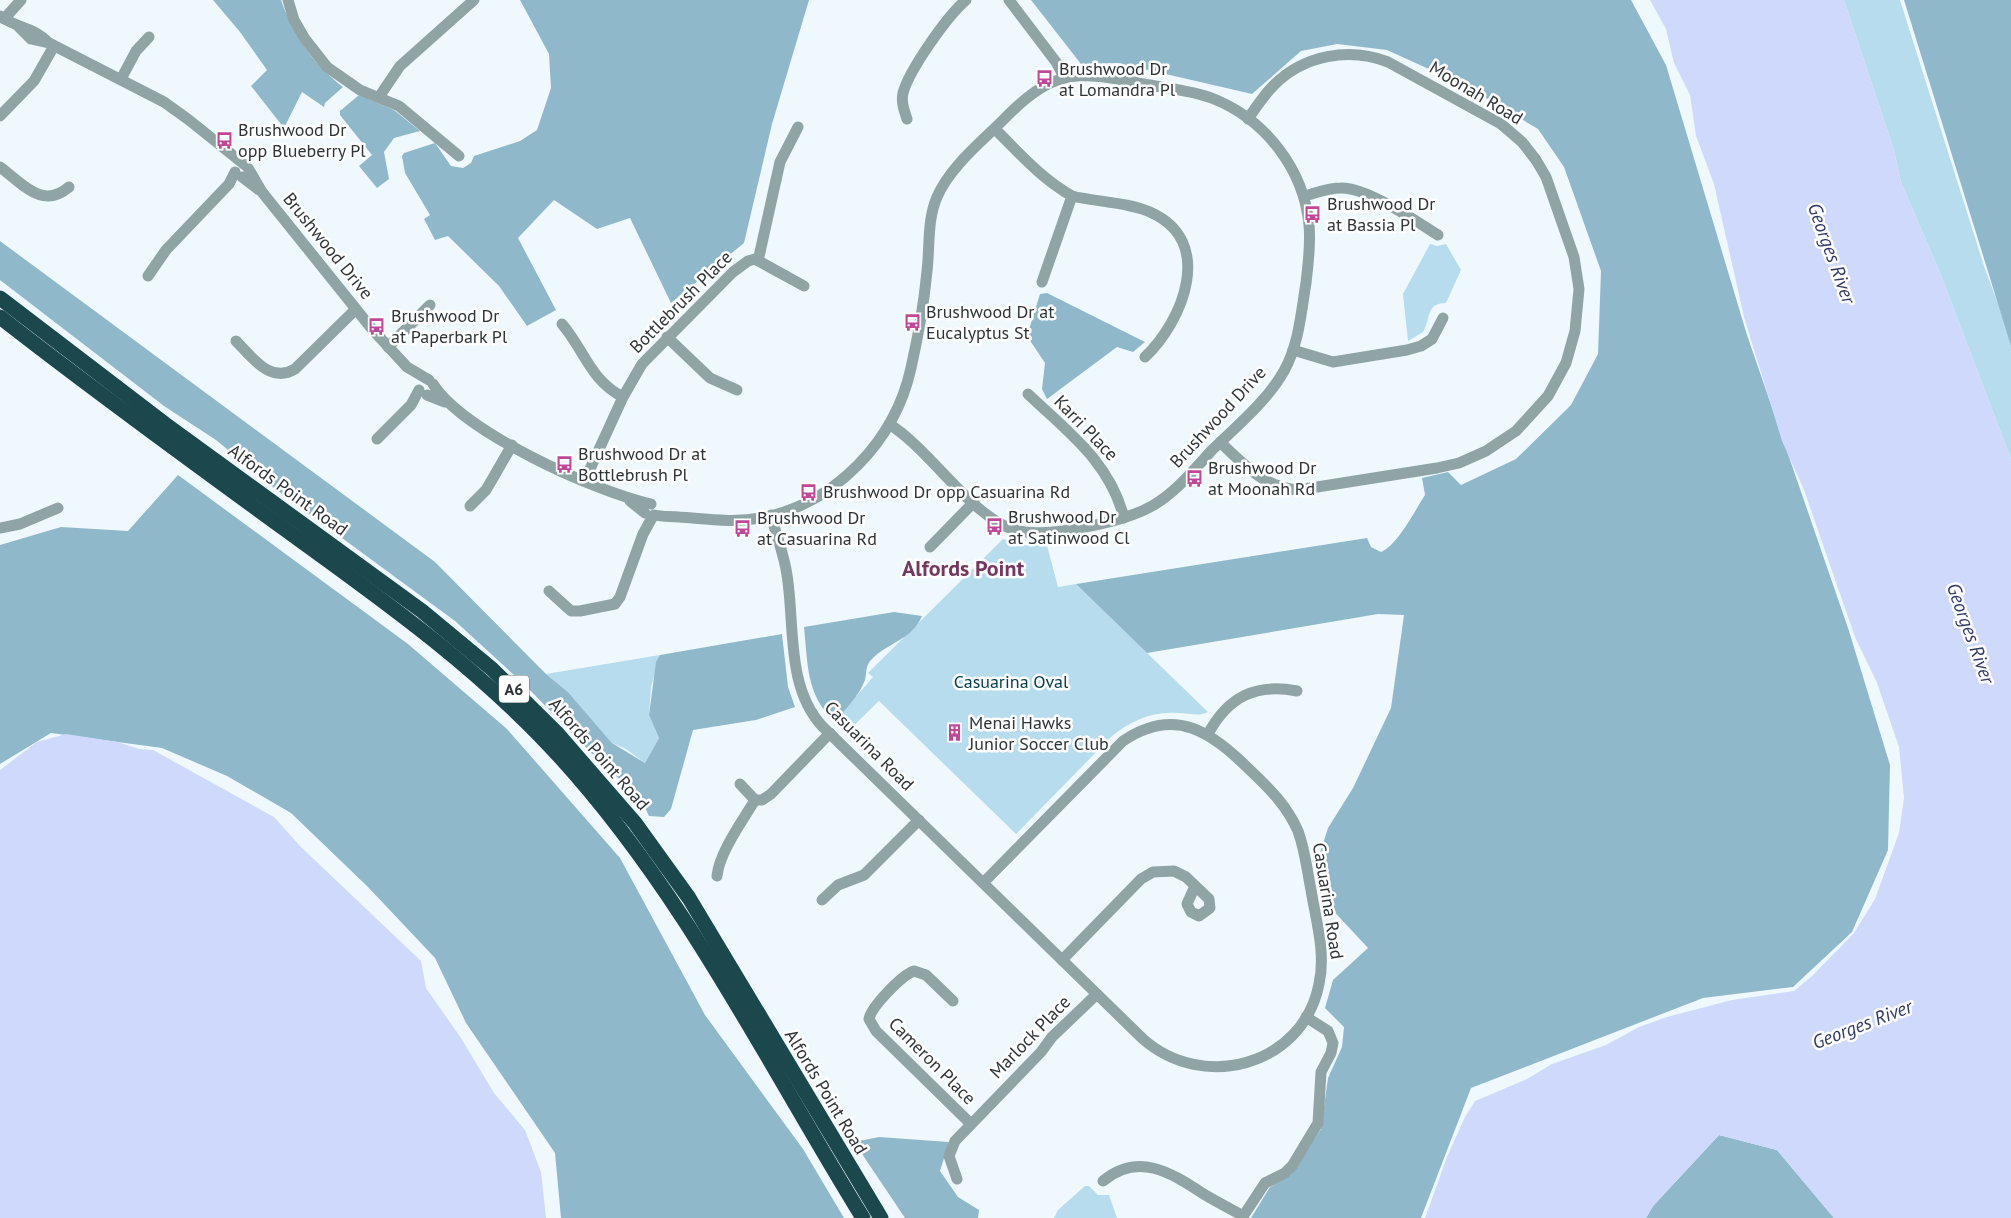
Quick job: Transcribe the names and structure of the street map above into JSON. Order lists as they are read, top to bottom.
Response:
{
  "streets": {
    "highway": ["Alfords Point Road", "A6"],
    "street": [
      "Moonah Road",
      "Brushwood Drive",
      "Bottlebrush Place",
      "Karri Place",
      "Casuarina Road",
      "Marlock Place",
      "Cameron Place"
    ]
  },
  "crossings": [
    ["Moonah Road", "Brushwood Drive"],
    ["Brushwood Drive", "Bottlebrush Place"],
    ["Brushwood Drive", "Karri Place"],
    ["Brushwood Drive", "Casuarina Road"],
    ["Casuarina Road", "Marlock Place"],
    ["Marlock Place", "Cameron Place"]
  ],
  "districts": ["Alfords Point"],
  "water": ["Georges River"],
  "parks": ["Casuarina Oval"],
  "places": {
    "bus stop": [
      "Brushwood Dr at Lomandra Pl",
      "Brushwood Dr opp Blueberry Pl",
      "Brushwood Dr at Bassia Pl",
      "Brushwood Dr at Eucalyptus St",
      "Brushwood Dr at Paperbark Pl",
      "Brushwood Dr at Bottlebrush Pl",
      "Brushwood Dr at Moonah Rd",
      "Brushwood Dr opp Casuarina Rd",
      "Brushwood Dr at Satinwood Cl",
      "Brushwood Dr at Casuarina Rd"
    ],
    "building": ["Menai Hawks Junior Soccer Club"]
  }
}
